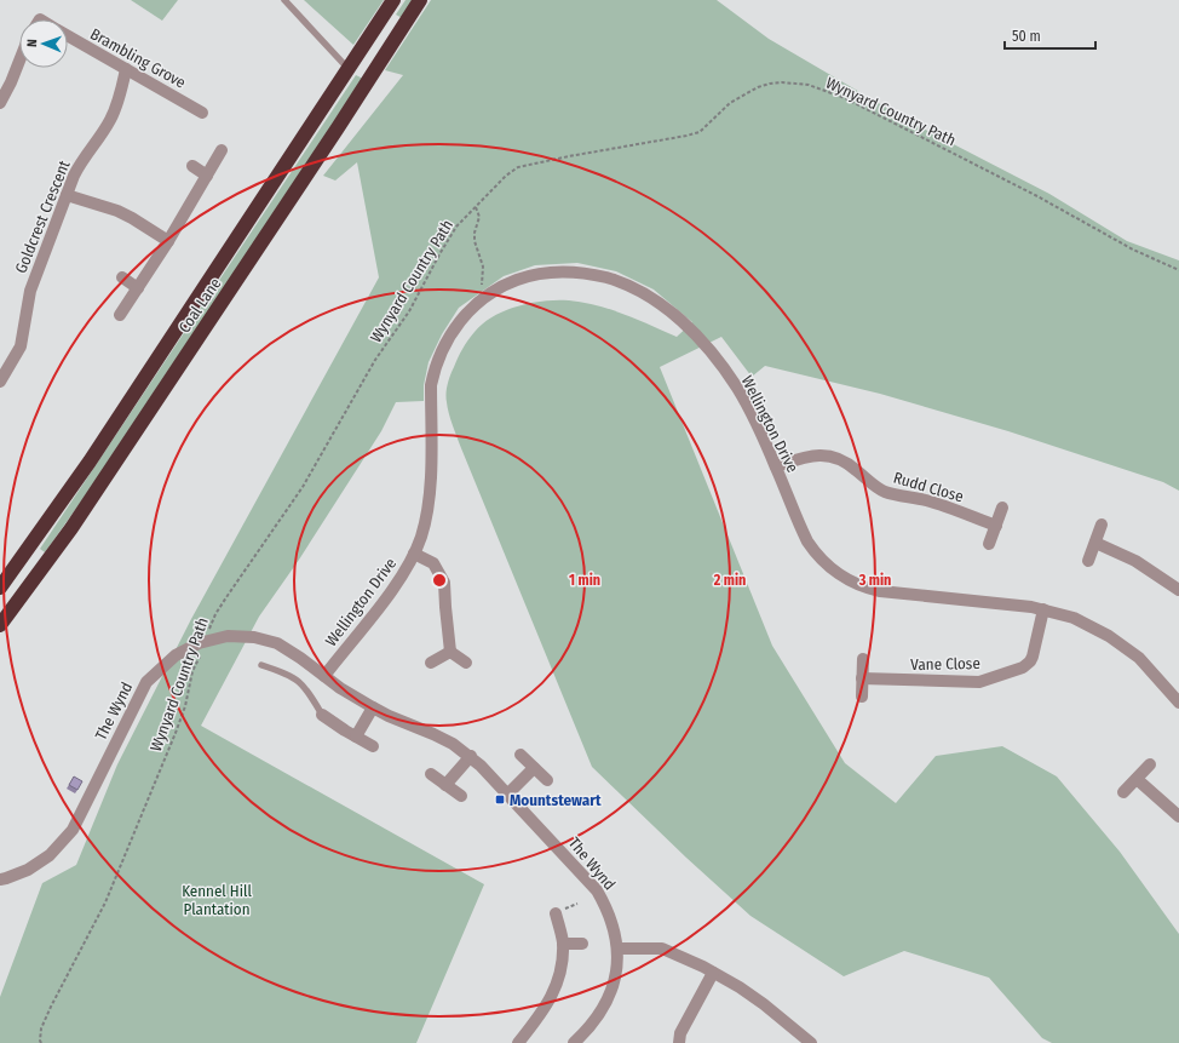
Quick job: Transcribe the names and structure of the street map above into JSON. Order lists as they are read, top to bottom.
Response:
{
  "streets": {
    "highway": ["Coal Lane"],
    "street": [
      "Brambling Grove",
      "Goldcrest Crescent",
      "Wellington Drive",
      "Rudd Close",
      "Vane Close",
      "The Wynd"
    ],
    "path": ["Wynyard Country Path"]
  },
  "crossings": [
    ["Brambling Grove", "Goldcrest Crescent"],
    ["Wynyard Country Path", "The Wynd"],
    ["Wellington Drive", "Rudd Close"],
    ["Wellington Drive", "Vane Close"],
    ["Wellington Drive", "The Wynd"]
  ],
  "parks": ["Kennel Hill Plantation"],
  "places": {
    "transit": ["Mountstewart"]
  },
  "scale_bar": "50 m",
  "north": "left",
  "rings": ["1 min", "2 min", "3 min"]
}
